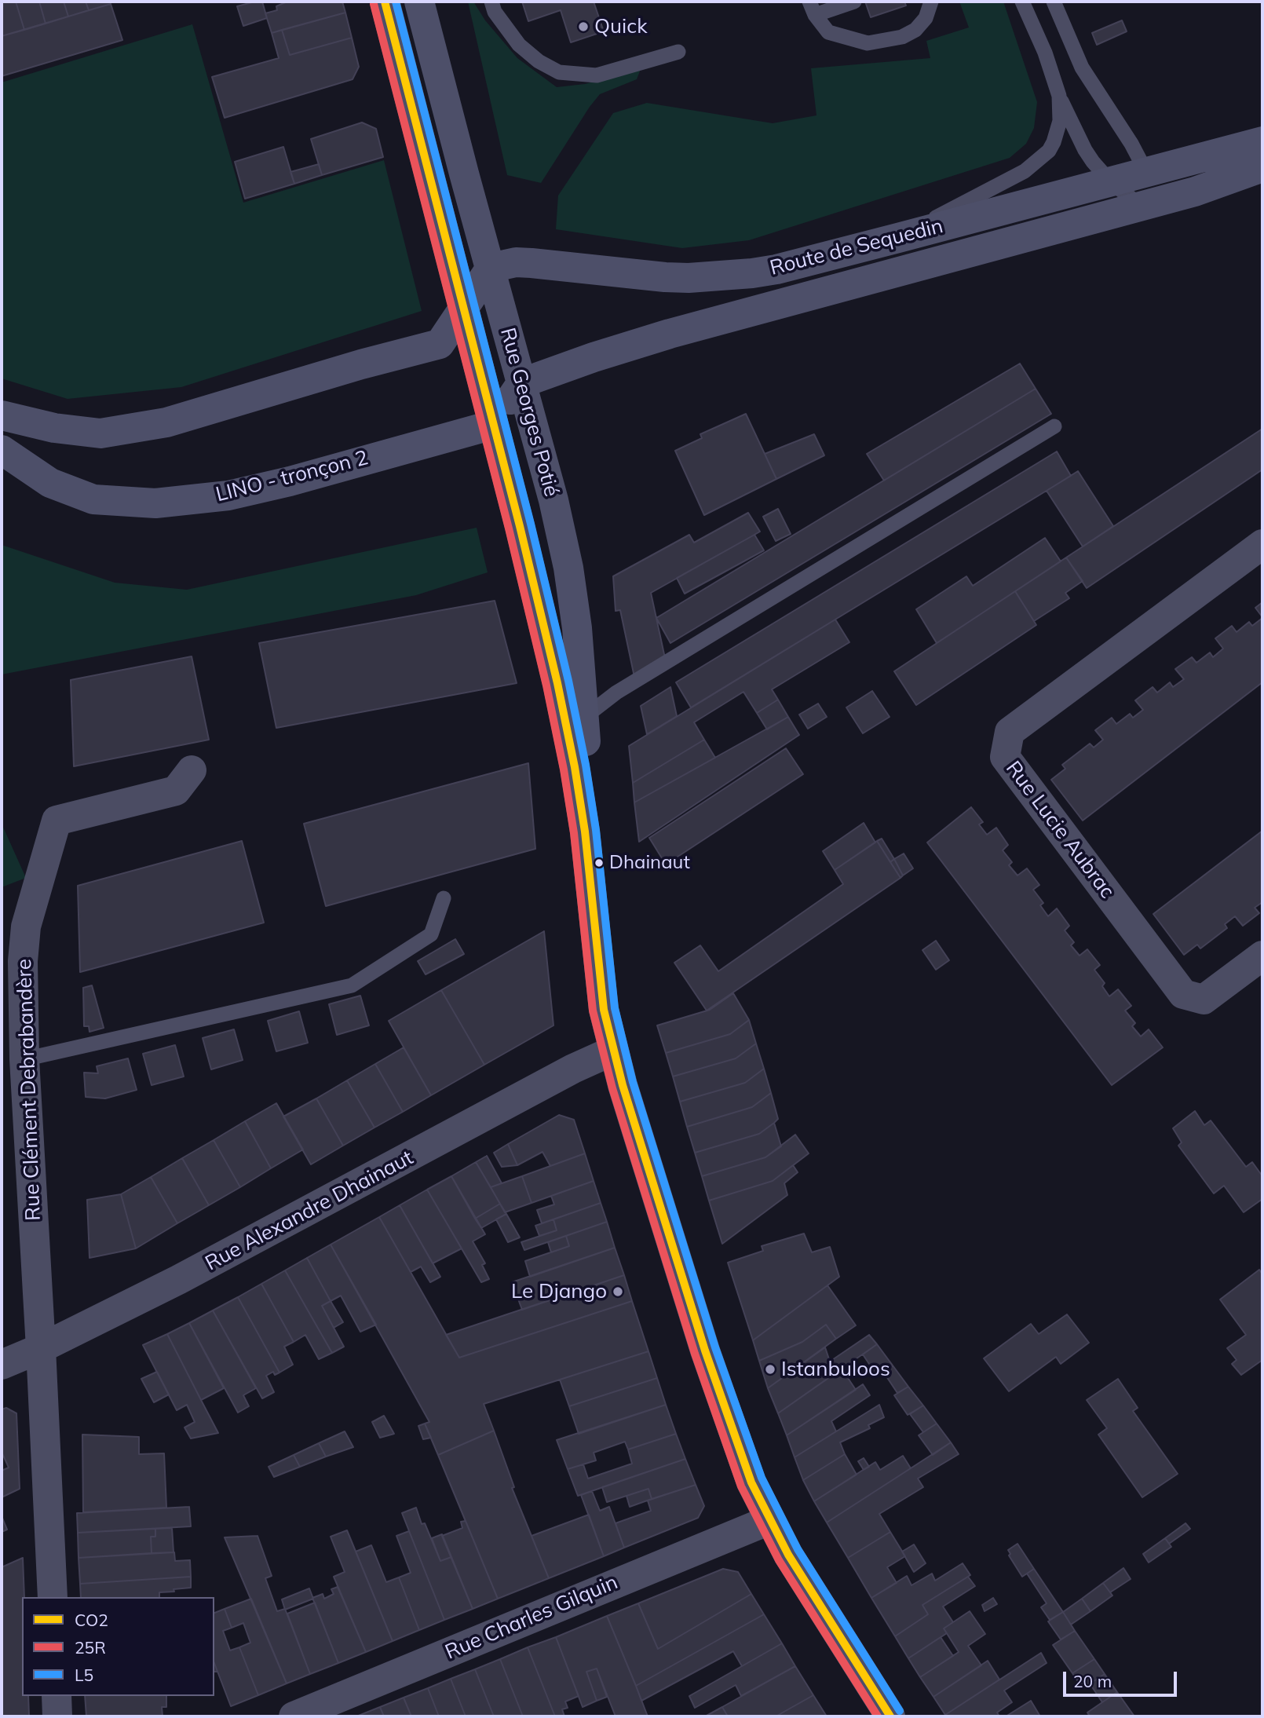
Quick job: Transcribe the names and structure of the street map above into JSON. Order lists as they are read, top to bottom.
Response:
{
  "streets": {
    "main road": ["Route de Sequedin", "Rue Georges Potié", "LINO - tronçon 2"],
    "street": [
      "Rue Lucie Aubrac",
      "Rue Clément Debrabandère",
      "Rue Alexandre Dhainaut",
      "Rue Charles Gilquin"
    ]
  },
  "crossings": [
    ["Route de Sequedin", "Rue Georges Potié"],
    ["Rue Georges Potié", "LINO - tronçon 2"],
    ["Rue Georges Potié", "Rue Alexandre Dhainaut"],
    ["Rue Georges Potié", "Rue Charles Gilquin"],
    ["Rue Clément Debrabandère", "Rue Alexandre Dhainaut"]
  ],
  "places": [
    "Quick",
    "Dhainaut",
    "Le Django",
    "Istanbuloos"
  ],
  "lines": ["transit line CO2", "transit line L5", "transit line 25R"],
  "legend": ["CO2", "25R", "L5"],
  "scale_bar": "20 m"
}
